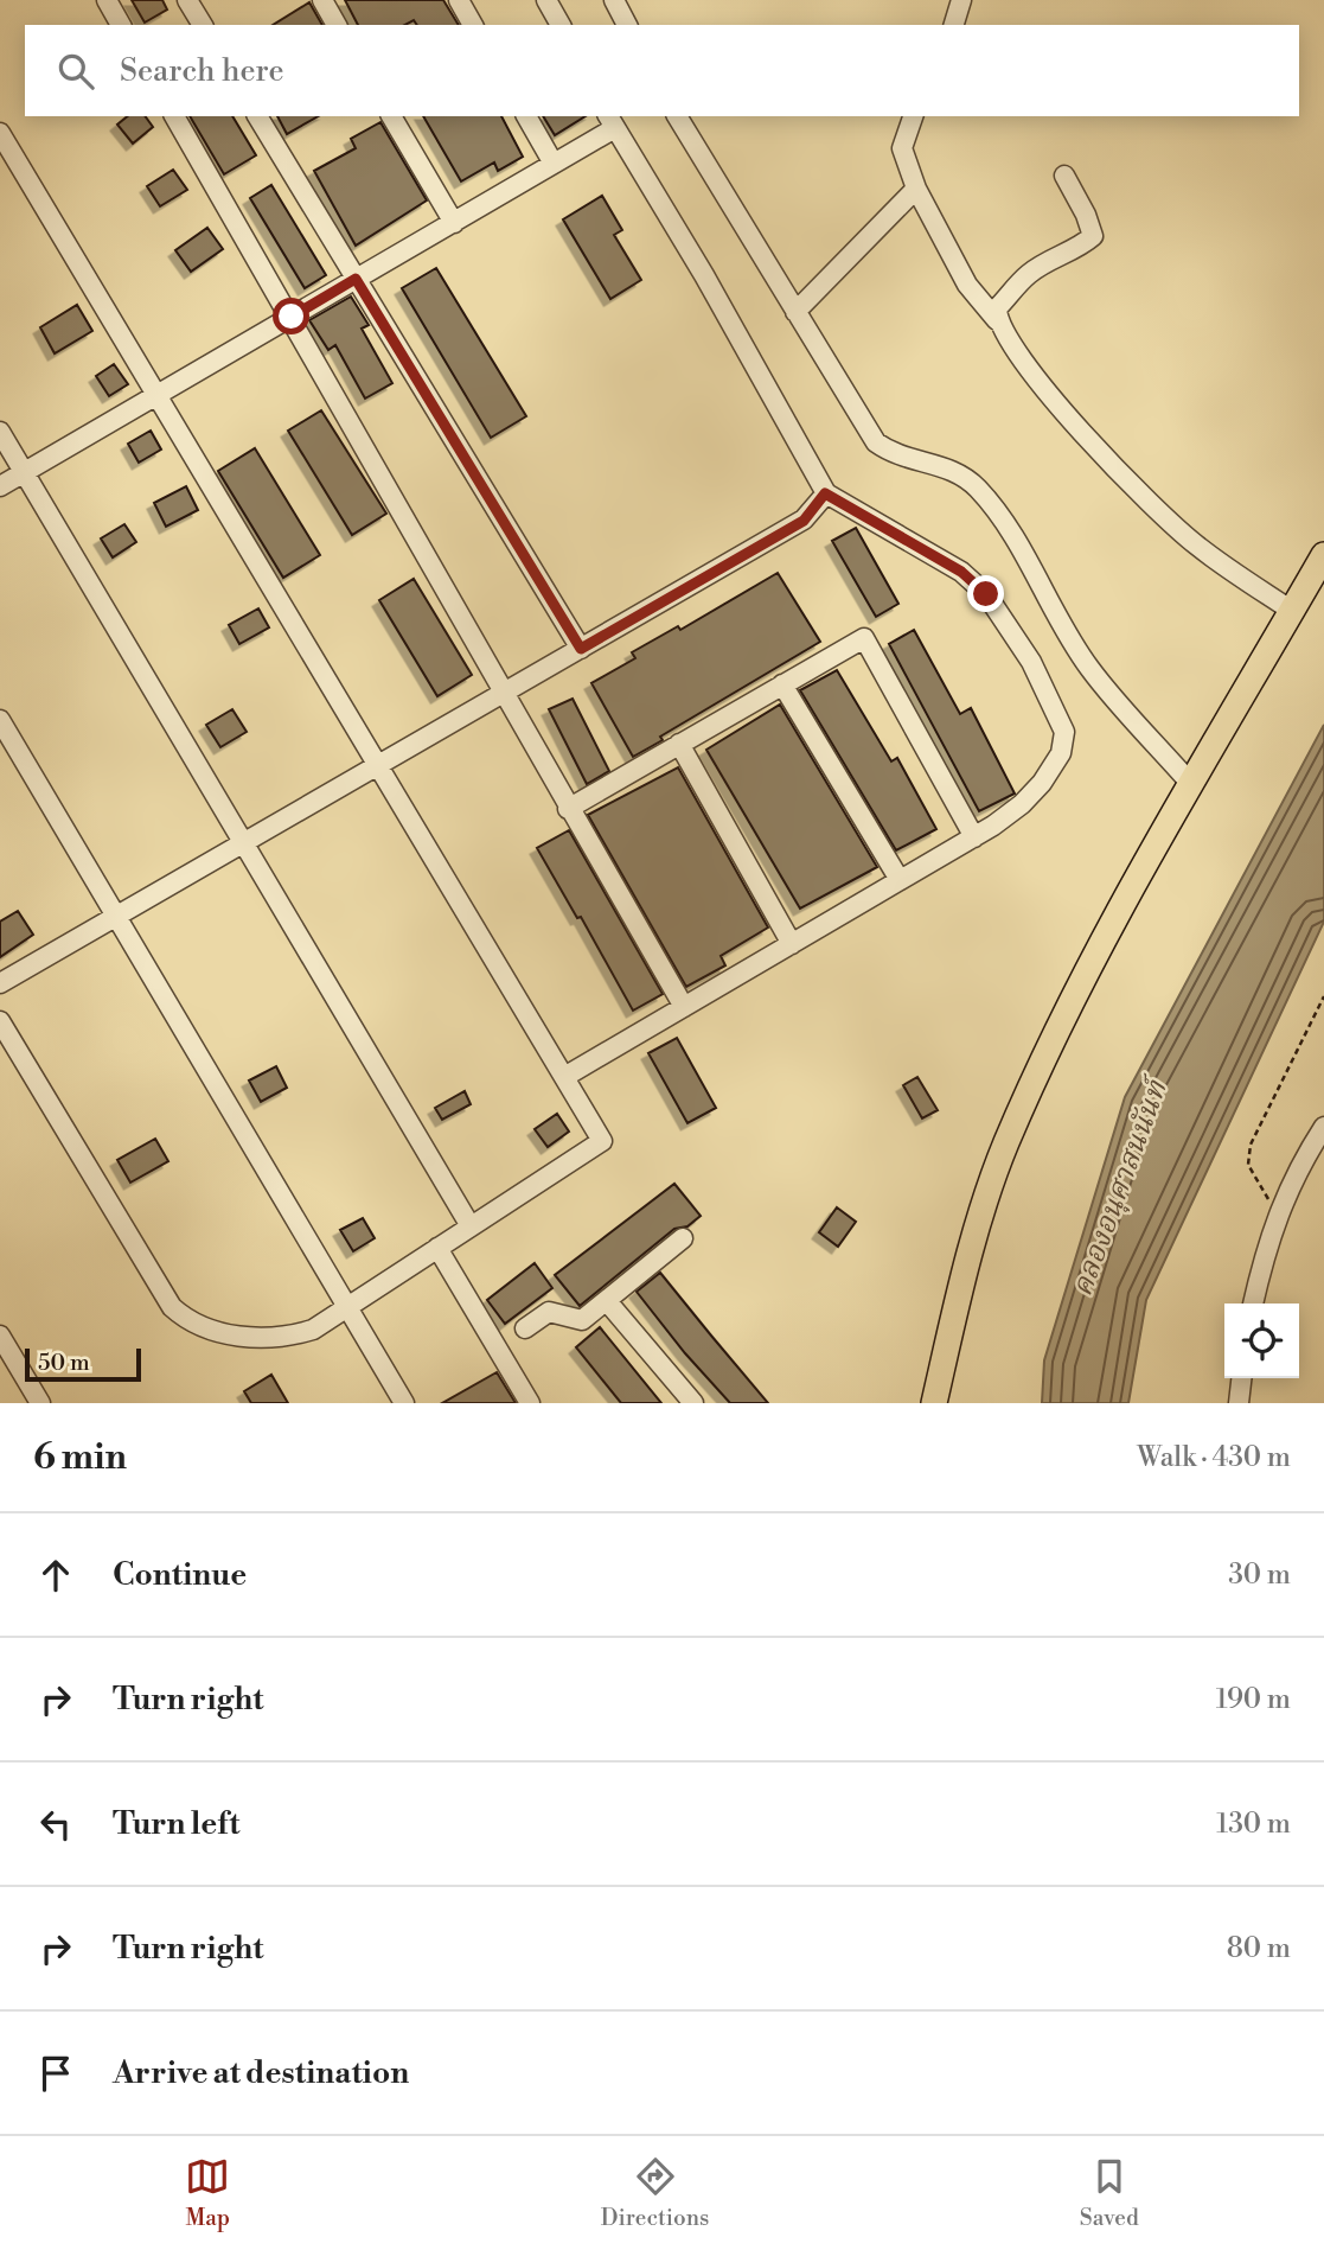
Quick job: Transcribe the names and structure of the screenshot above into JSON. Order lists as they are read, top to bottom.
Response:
{
  "water": ["คลองอนุศาสนนันท์"],
  "scale_bar": "50 m",
  "page": {
    "search": "Search here",
    "scale": "50 m",
    "heading": ["6 min", "Walk · 430 m"],
    "list": [
      ["Continue", "30 m"],
      ["Turn right", "190 m"],
      ["Turn left", "130 m"],
      ["Turn right", "80 m"],
      "Arrive at destination"
    ],
    "nav": ["Map", "Directions", "Saved"]
  }
}
